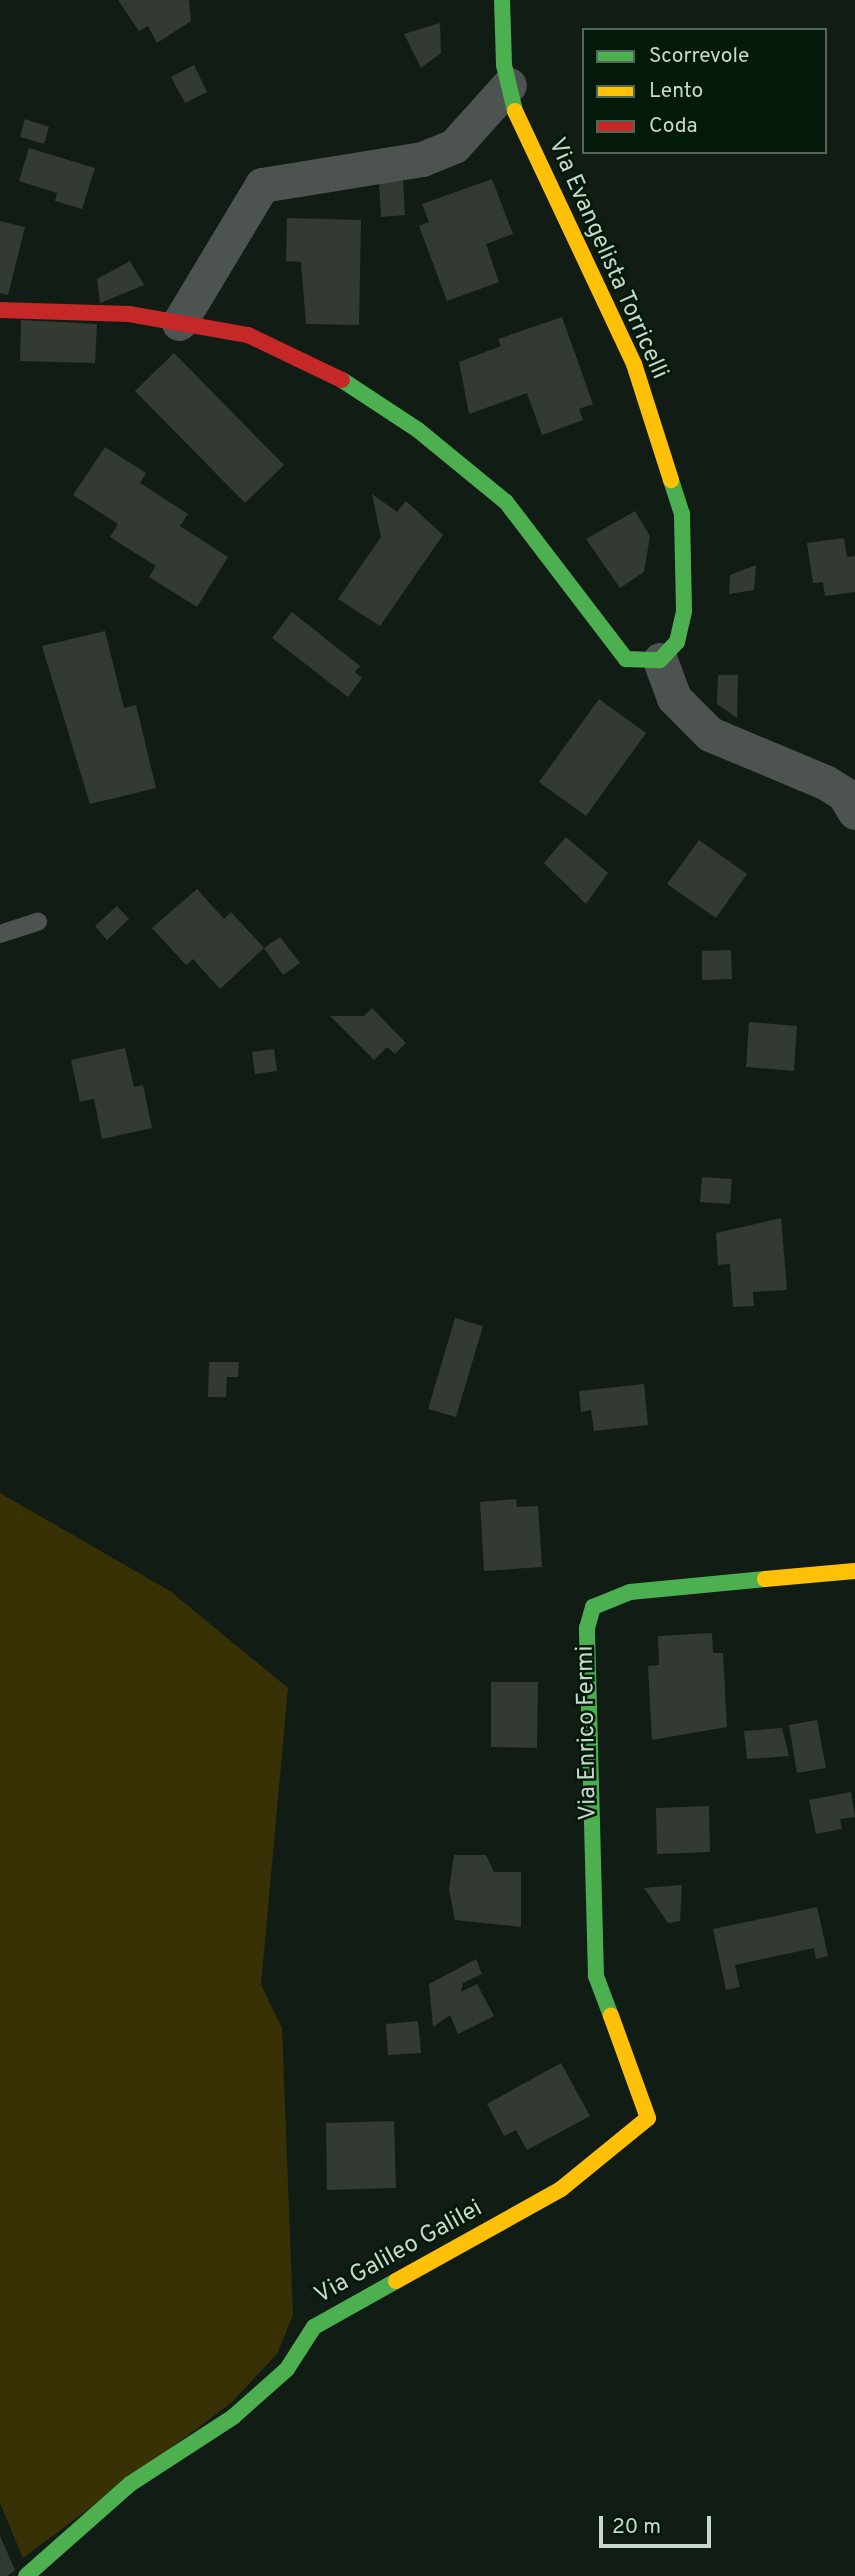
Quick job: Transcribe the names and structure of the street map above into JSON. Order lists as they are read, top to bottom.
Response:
{
  "streets": {
    "street": ["Via Evangelista Torricelli", "Via Enrico Fermi", "Via Galileo Galilei"]
  },
  "crossings": [
    ["Via Enrico Fermi", "Via Galileo Galilei"]
  ],
  "legend": ["Scorrevole", "Lento", "Coda"],
  "scale_bar": "20 m"
}
